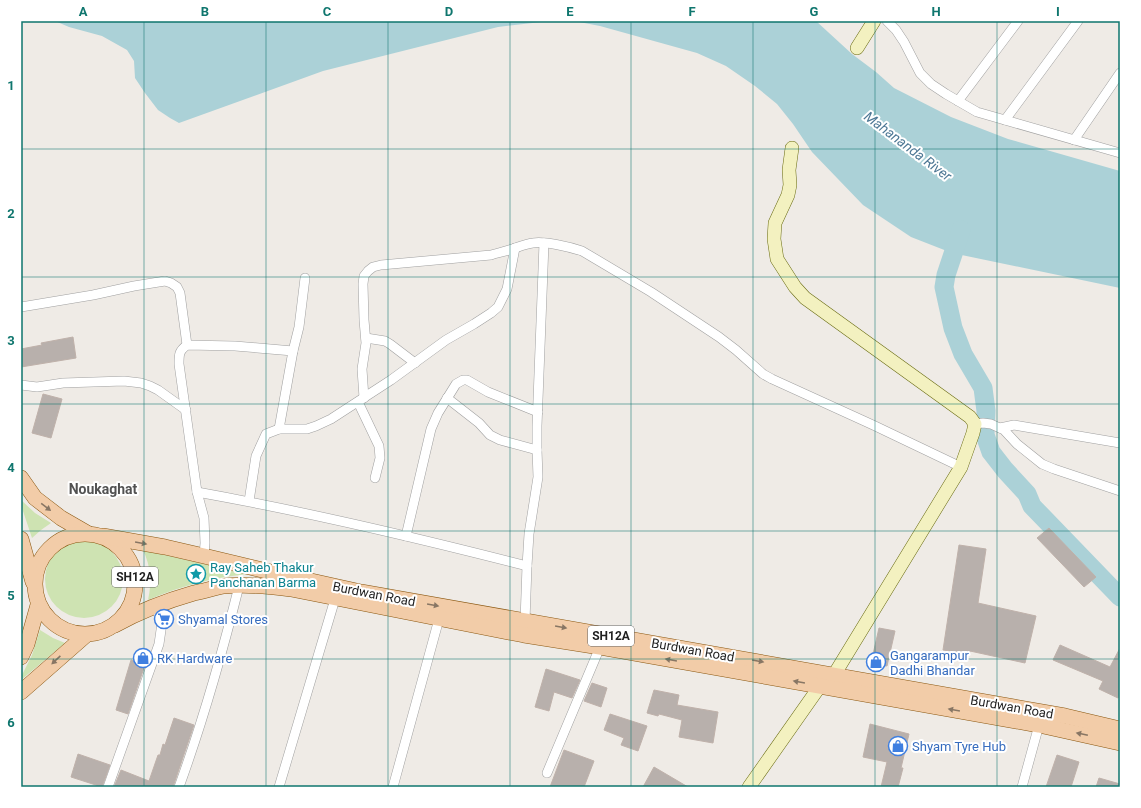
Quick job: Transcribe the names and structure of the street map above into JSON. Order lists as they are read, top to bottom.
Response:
{
  "streets": {
    "main road": ["SH12A", "Burdwan Road"]
  },
  "crossings": [
    ["SH12A", "Burdwan Road"]
  ],
  "districts": ["Noukaghat"],
  "water": ["Mahananda River"],
  "places": {
    "place": ["Ray Saheb Thakur Panchanan Barma"],
    "supermarket": ["Shyamal Stores"],
    "shop": ["RK Hardware", "Gangarampur Dadhi Bhandar", "Shyam Tyre Hub"]
  },
  "grid": {
    "columns": [
      "A",
      "B",
      "C",
      "D",
      "E",
      "F",
      "G",
      "H",
      "I"
    ],
    "rows": [
      "1",
      "2",
      "3",
      "4",
      "5",
      "6"
    ]
  }
}
